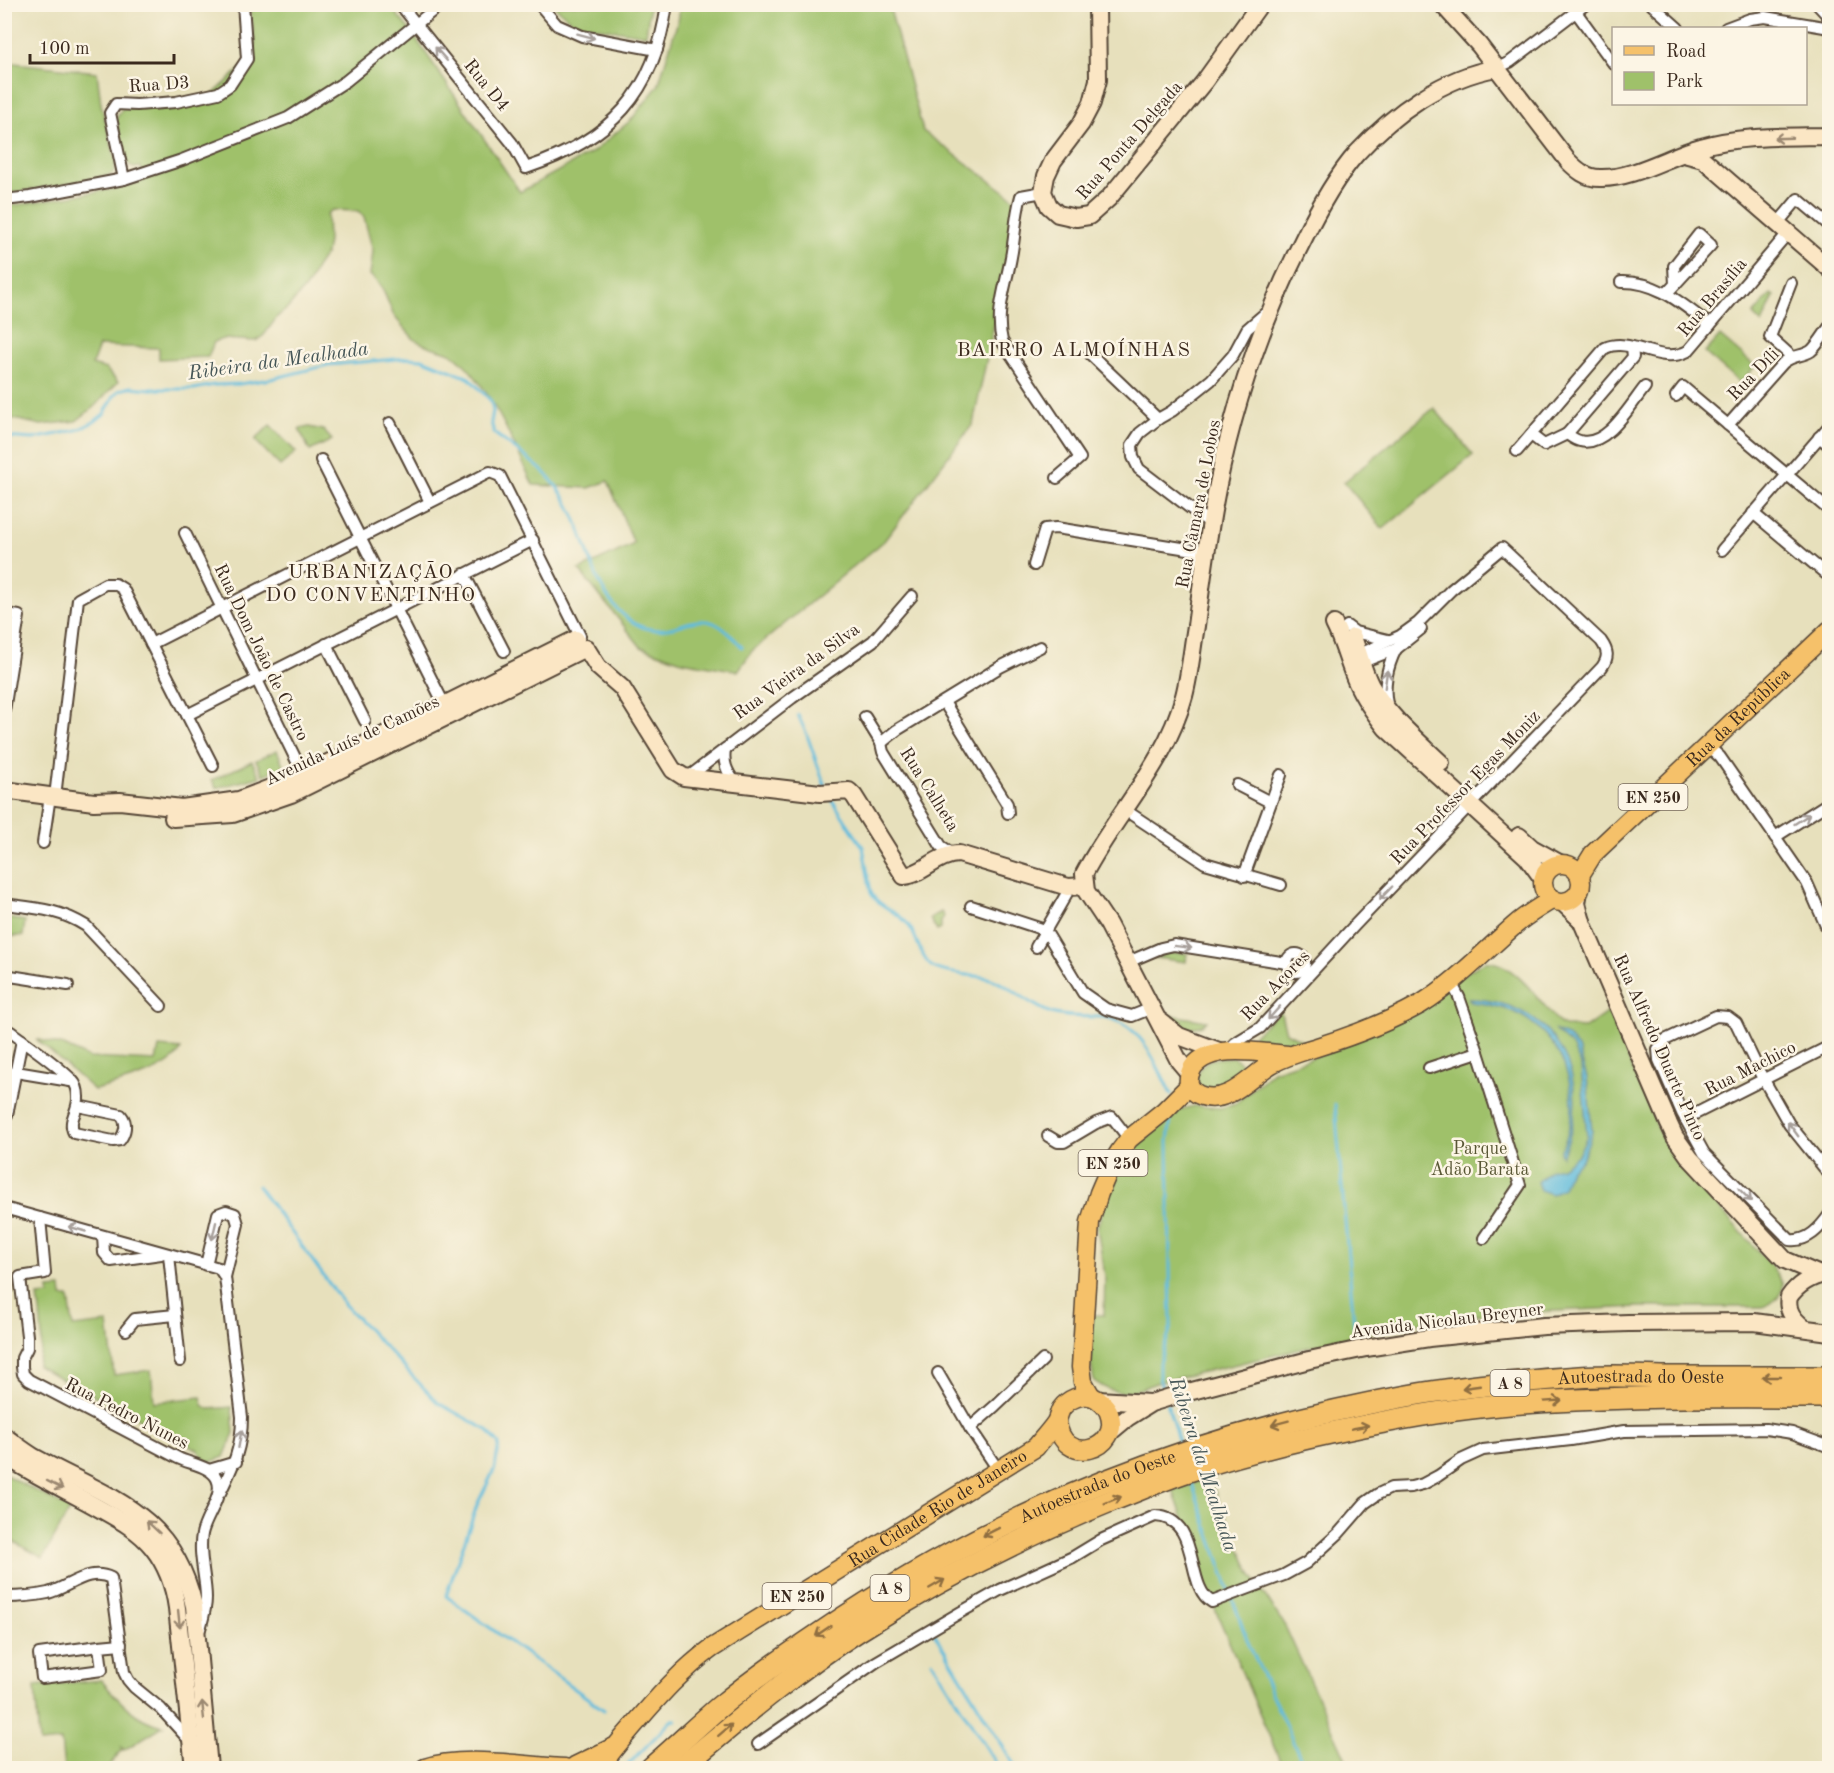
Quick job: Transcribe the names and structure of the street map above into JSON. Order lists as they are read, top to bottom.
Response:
{
  "streets": {
    "highway": ["Autoestrada do Oeste", "A 8"],
    "main road": ["Rua da República", "EN 250", "Rua Cidade Rio de Janeiro"],
    "street": [
      "Rua D3",
      "Rua D4",
      "Rua Ponta Delgada",
      "Rua Brasília",
      "Rua Díli",
      "Rua Câmara de Lobos",
      "Rua Dom João de Castro",
      "Rua Vieira da Silva",
      "Avenida Luís de Camões",
      "Rua Professor Egas Moniz",
      "Rua Calheta",
      "Rua Açores",
      "Rua Alfredo Duarte Pinto",
      "Rua Machico",
      "Avenida Nicolau Breyner",
      "Rua Pedro Nunes"
    ]
  },
  "crossings": [
    ["Rua Câmara de Lobos", "Rua Calheta"],
    ["Rua Dom João de Castro", "Avenida Luís de Camões"],
    ["Rua da República", "EN 250"],
    ["Rua da República", "Rua Alfredo Duarte Pinto"],
    ["Rua Professor Egas Moniz", "Rua Açores"],
    ["Rua Professor Egas Moniz", "Rua Alfredo Duarte Pinto"],
    ["EN 250", "Rua Açores"],
    ["EN 250", "Rua Alfredo Duarte Pinto"]
  ],
  "one_way": ["Rua Açores"],
  "districts": ["BAIRRO ALMOÍNHAS", "URBANIZAÇÃO DO CONVENTINHO"],
  "water": ["Ribeira da Mealhada"],
  "parks": ["Parque Adão Barata"],
  "legend": ["Road", "Park"],
  "scale_bar": "100 m"
}
